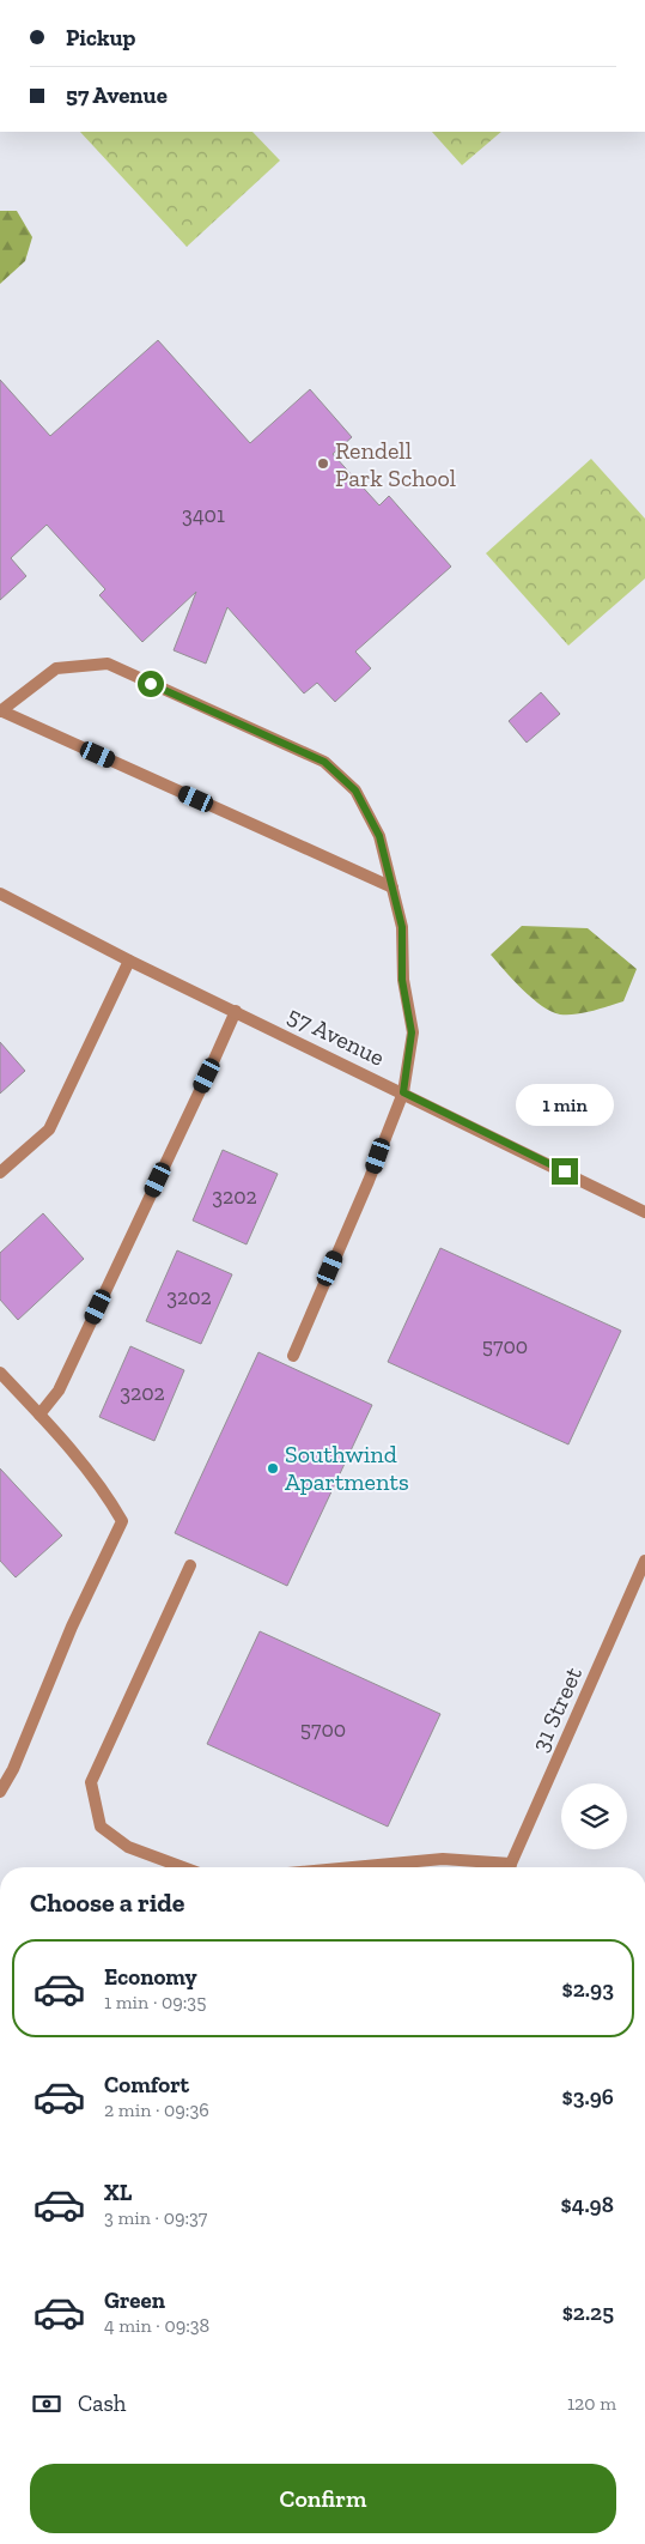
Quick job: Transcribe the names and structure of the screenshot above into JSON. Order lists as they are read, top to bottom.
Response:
{
  "streets": {
    "street": ["57 Avenue", "31 Street"]
  },
  "places": ["Rendell Park School", "Southwind Apartments"],
  "house_numbers": [
    "3401",
    "3202",
    "3202",
    "5700",
    "3202",
    "5700"
  ],
  "page": {
    "banner": ["Pickup", "57 Avenue"],
    "bubble": "1 min",
    "heading": "Choose a ride",
    "list": [
      {
        "name": "Economy",
        "note": "1 min · 09:35",
        "value": "$2.93"
      },
      {
        "name": "Comfort",
        "note": "2 min · 09:36",
        "value": "$3.96"
      },
      {
        "name": "XL",
        "note": "3 min · 09:37",
        "value": "$4.98"
      },
      {
        "name": "Green",
        "note": "4 min · 09:38",
        "value": "$2.25"
      }
    ],
    "pay": ["Cash", "120 m"],
    "buttons": "Confirm"
  }
}
